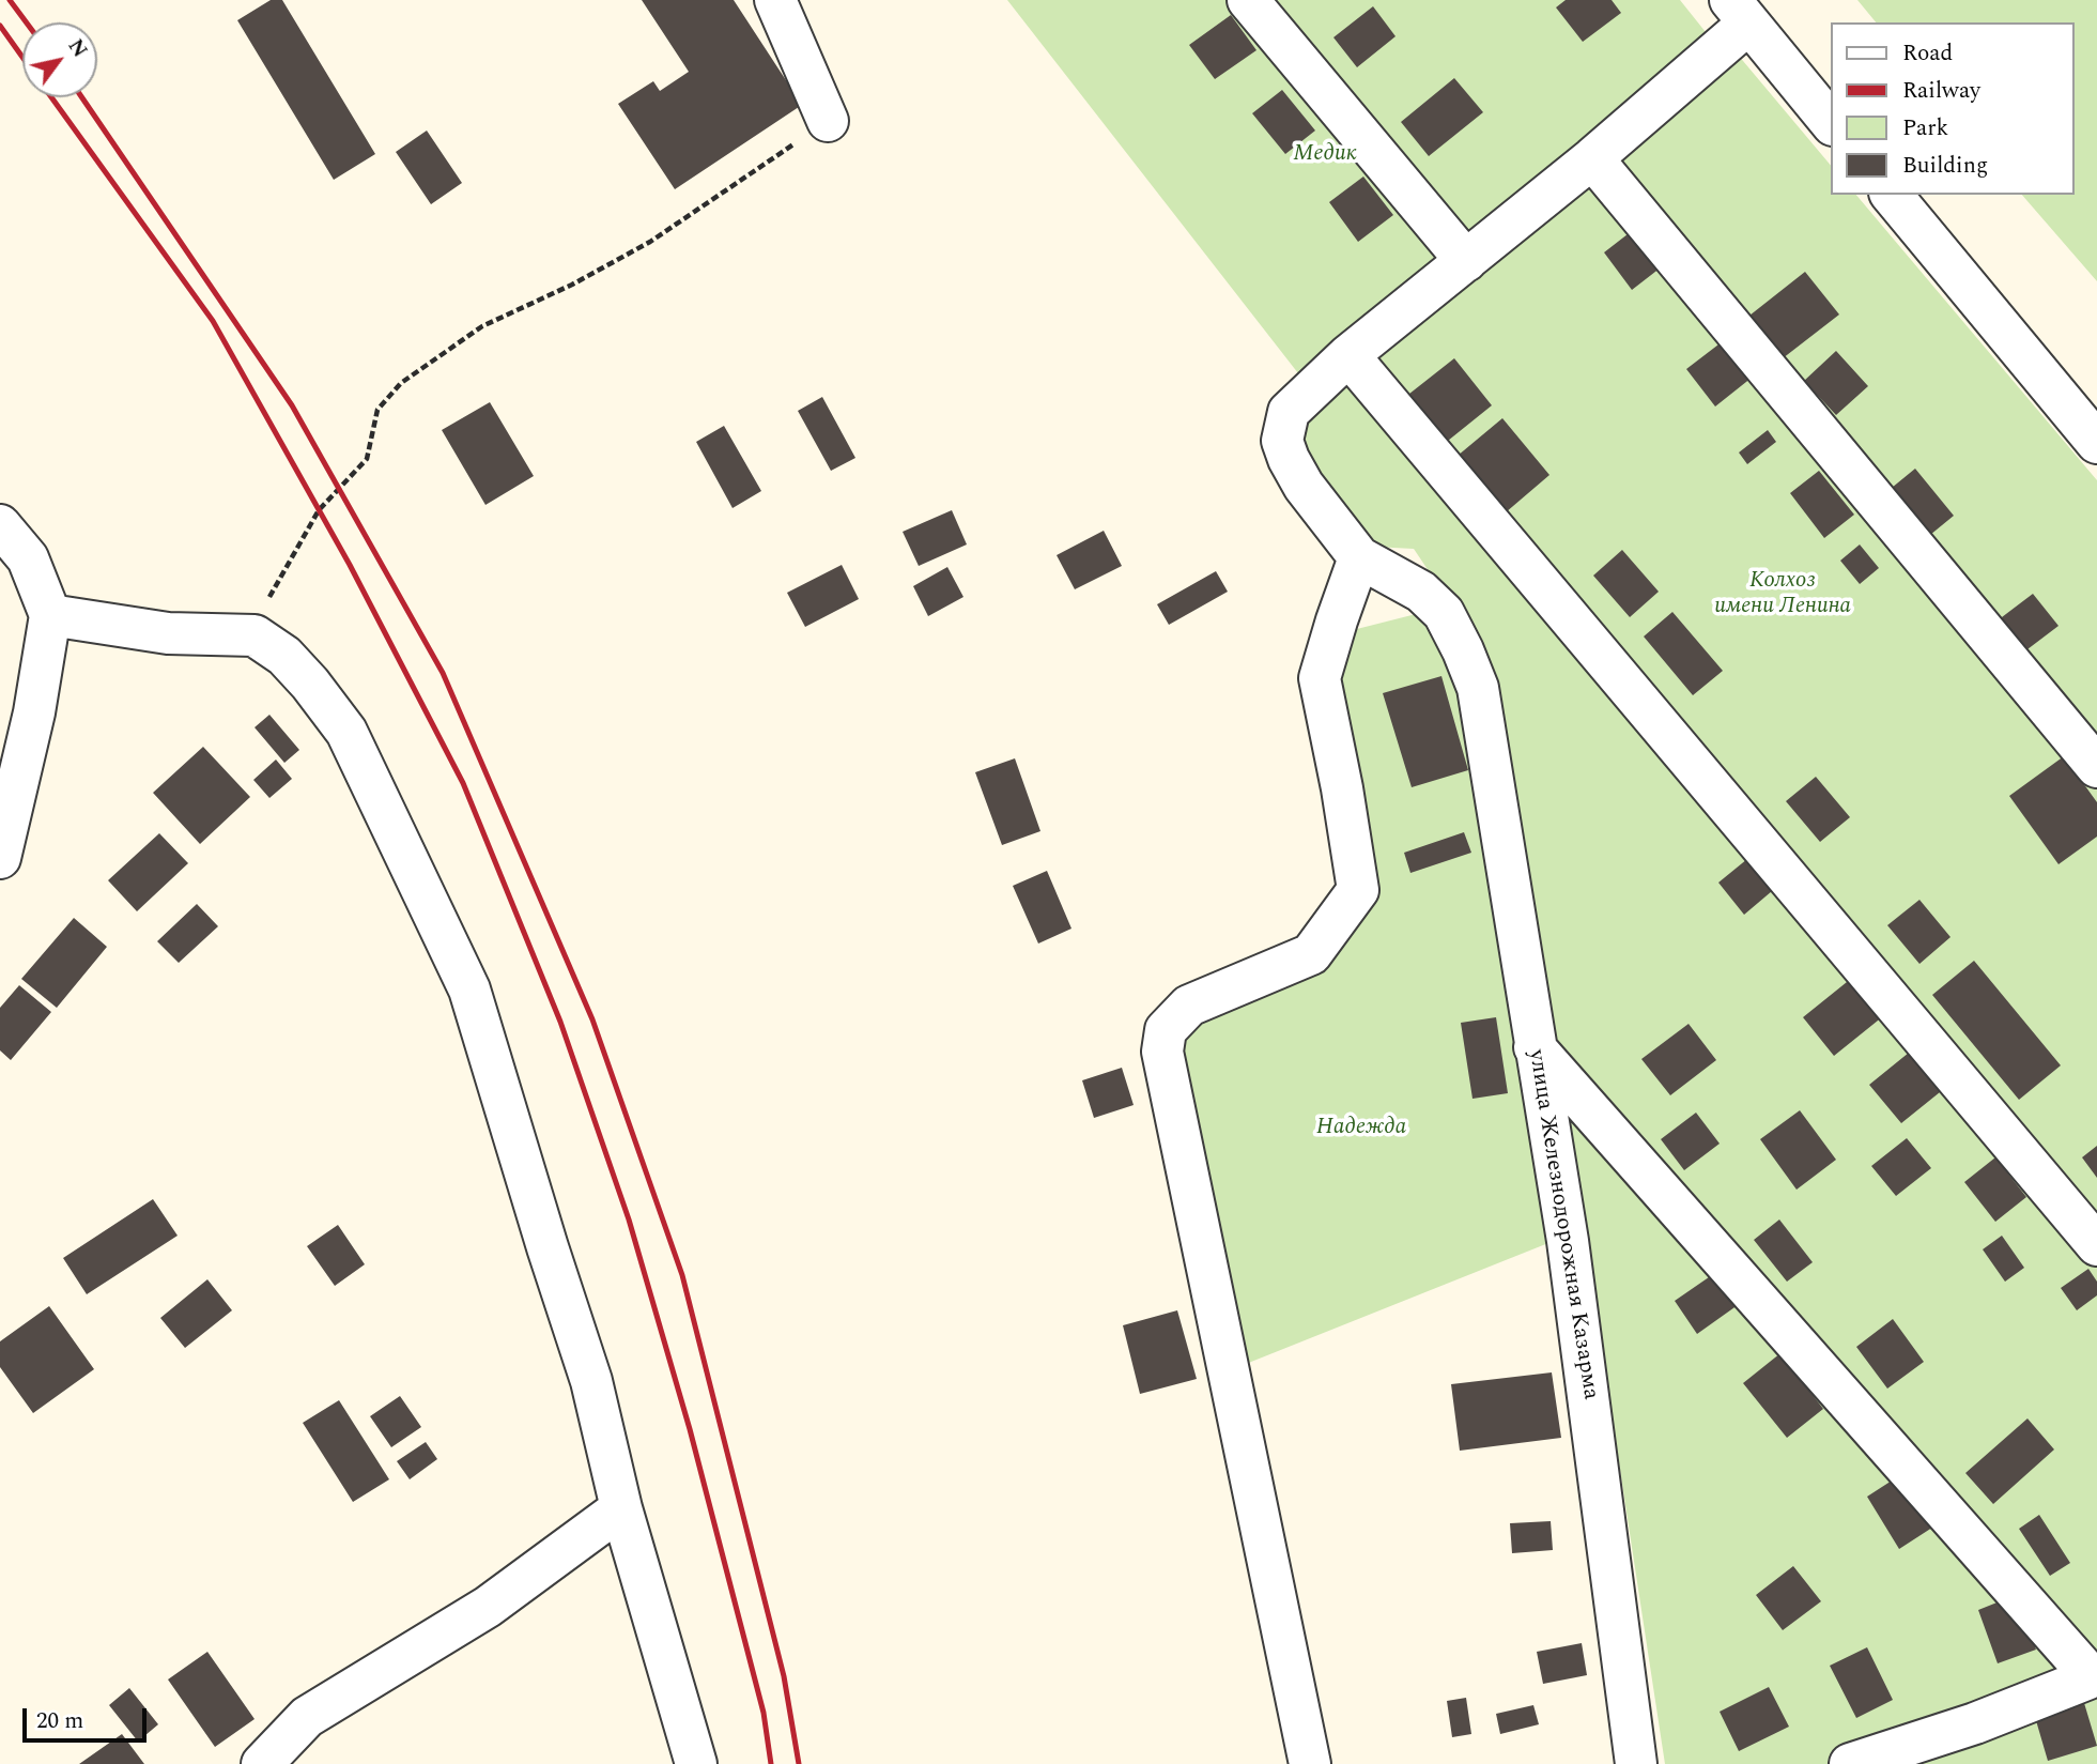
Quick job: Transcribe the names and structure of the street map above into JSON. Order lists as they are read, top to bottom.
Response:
{
  "streets": {
    "street": ["улица Железнодорожная Казарма"]
  },
  "parks": ["Медик", "Колхоз имени Ленина", "Надежда"],
  "legend": [
    "Road",
    "Railway",
    "Park",
    "Building"
  ],
  "scale_bar": "20 m",
  "north": "top right"
}
